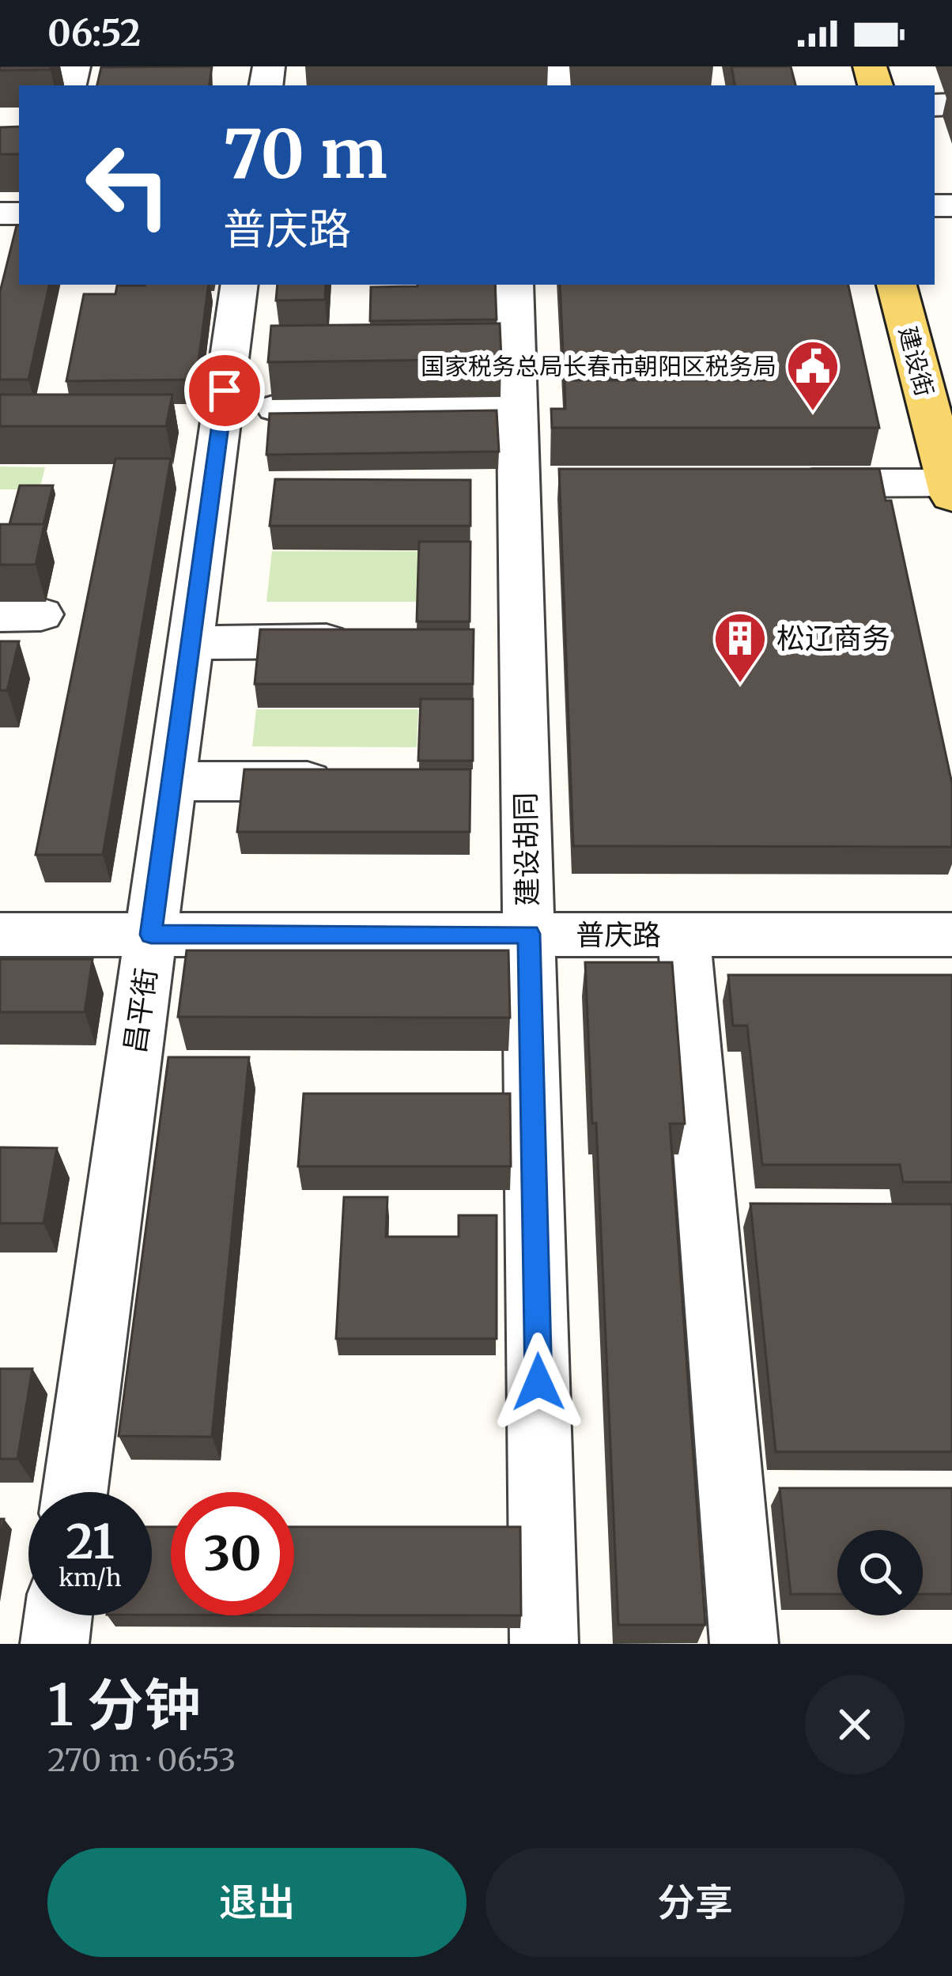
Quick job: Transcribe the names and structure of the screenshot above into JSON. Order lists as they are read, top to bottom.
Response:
{
  "streets": {
    "main road": ["建设街"],
    "street": ["建设胡同", "普庆路", "昌平街"]
  },
  "crossings": [
    ["建设胡同", "普庆路"],
    ["普庆路", "昌平街"]
  ],
  "places": {
    "public building": ["国家税务总局长春市朝阳区税务局"],
    "building": ["松辽商务"]
  },
  "page": {
    "status": "06:52",
    "turn": ["70 m", "普庆路"],
    "speed": "21 km/h",
    "limit": "30",
    "heading": ["1 分钟", "270 m · 06:53"],
    "buttons": ["退出", "分享"]
  }
}
